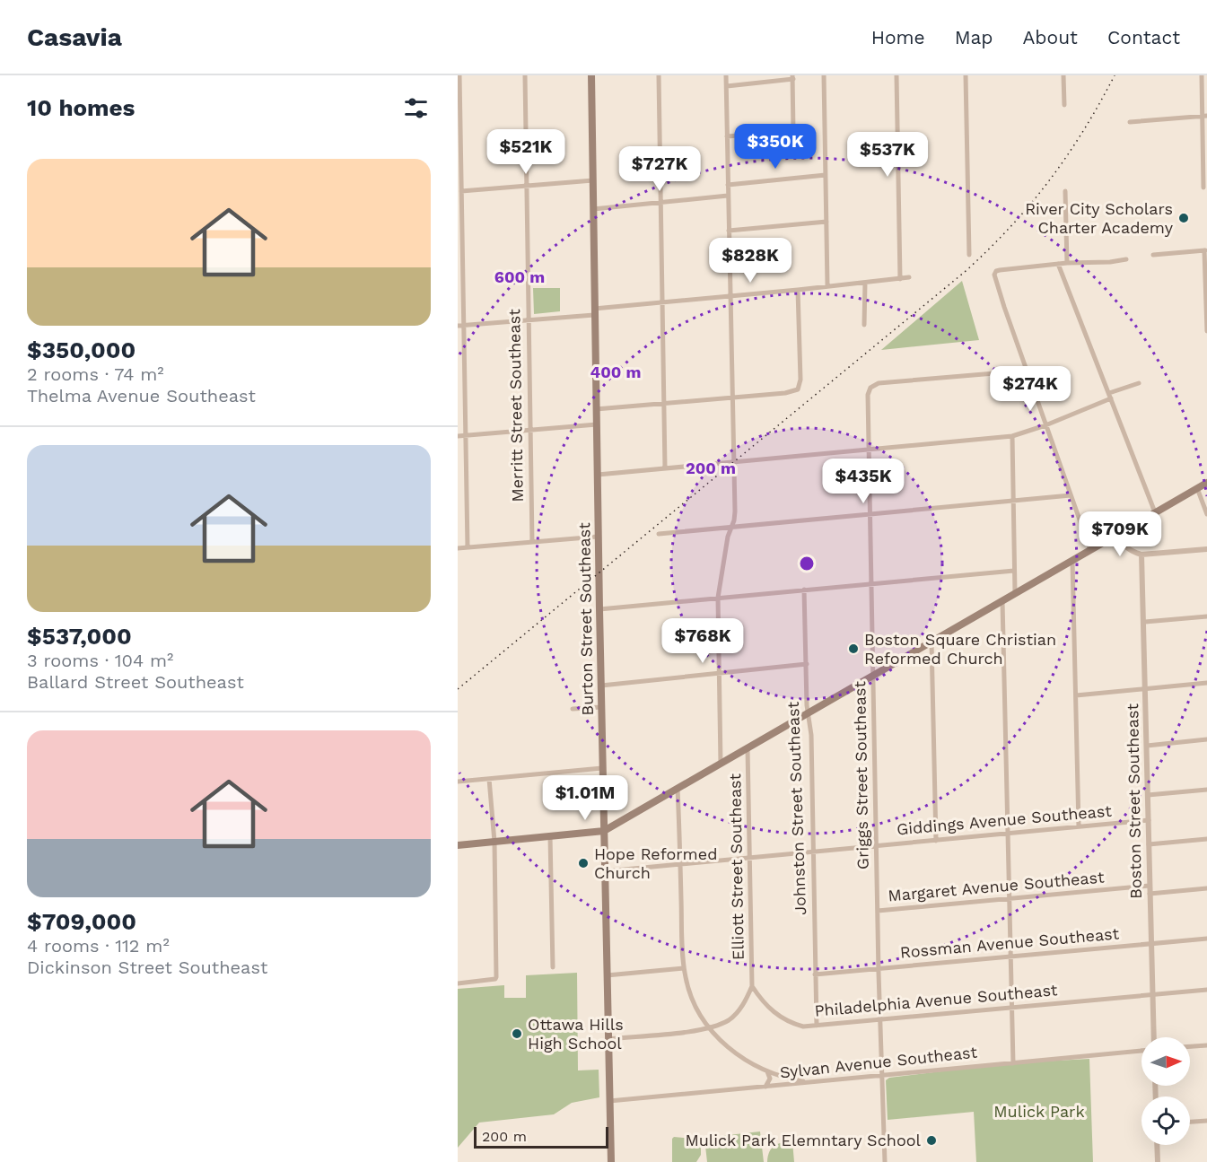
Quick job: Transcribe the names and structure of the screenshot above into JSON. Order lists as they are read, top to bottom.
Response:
{
  "streets": {
    "main road": ["Burton Street Southeast"],
    "street": [
      "Merritt Street Southeast",
      "Griggs Street Southeast",
      "Boston Street Southeast",
      "Johnston Street Southeast",
      "Giddings Avenue Southeast",
      "Elliott Street Southeast",
      "Margaret Avenue Southeast",
      "Rossman Avenue Southeast",
      "Philadelphia Avenue Southeast",
      "Sylvan Avenue Southeast"
    ]
  },
  "crossings": [
    ["Burton Street Southeast", "Giddings Avenue Southeast"],
    ["Burton Street Southeast", "Sylvan Avenue Southeast"],
    ["Griggs Street Southeast", "Giddings Avenue Southeast"],
    ["Griggs Street Southeast", "Margaret Avenue Southeast"],
    ["Griggs Street Southeast", "Rossman Avenue Southeast"],
    ["Griggs Street Southeast", "Philadelphia Avenue Southeast"],
    ["Griggs Street Southeast", "Sylvan Avenue Southeast"],
    ["Boston Street Southeast", "Giddings Avenue Southeast"],
    ["Boston Street Southeast", "Margaret Avenue Southeast"],
    ["Boston Street Southeast", "Rossman Avenue Southeast"],
    ["Boston Street Southeast", "Philadelphia Avenue Southeast"],
    ["Johnston Street Southeast", "Giddings Avenue Southeast"],
    ["Johnston Street Southeast", "Rossman Avenue Southeast"],
    ["Johnston Street Southeast", "Philadelphia Avenue Southeast"],
    ["Giddings Avenue Southeast", "Elliott Street Southeast"],
    ["Elliott Street Southeast", "Philadelphia Avenue Southeast"]
  ],
  "parks": ["Mulick Park"],
  "places": [
    "River City Scholars Charter Academy",
    "Boston Square Christian Reformed Church",
    "Hope Reformed Church",
    "Ottawa Hills High School",
    "Mulick Park Elemntary School"
  ],
  "scale_bar": "200 m",
  "north": "right",
  "page": {
    "header": "Casavia",
    "nav": [
      "Home",
      "Map",
      "About",
      "Contact"
    ],
    "heading": "10 homes",
    "price": [
      "$350K",
      "$521K",
      "$537K",
      "$727K",
      "$828K",
      "$274K",
      "$435K",
      "$709K",
      "$768K",
      "$1.01M"
    ],
    "list": [
      {
        "name": "$350,000",
        "note": "2 rooms · 74 m² · Thelma Avenue Southeast"
      },
      {
        "name": "$537,000",
        "note": "3 rooms · 104 m² · Ballard Street Southeast"
      },
      {
        "name": "$709,000",
        "note": "4 rooms · 112 m² · Dickinson Street Southeast"
      }
    ],
    "scale": "200 m"
  },
  "rings": ["600 m", "400 m", "200 m"]
}
